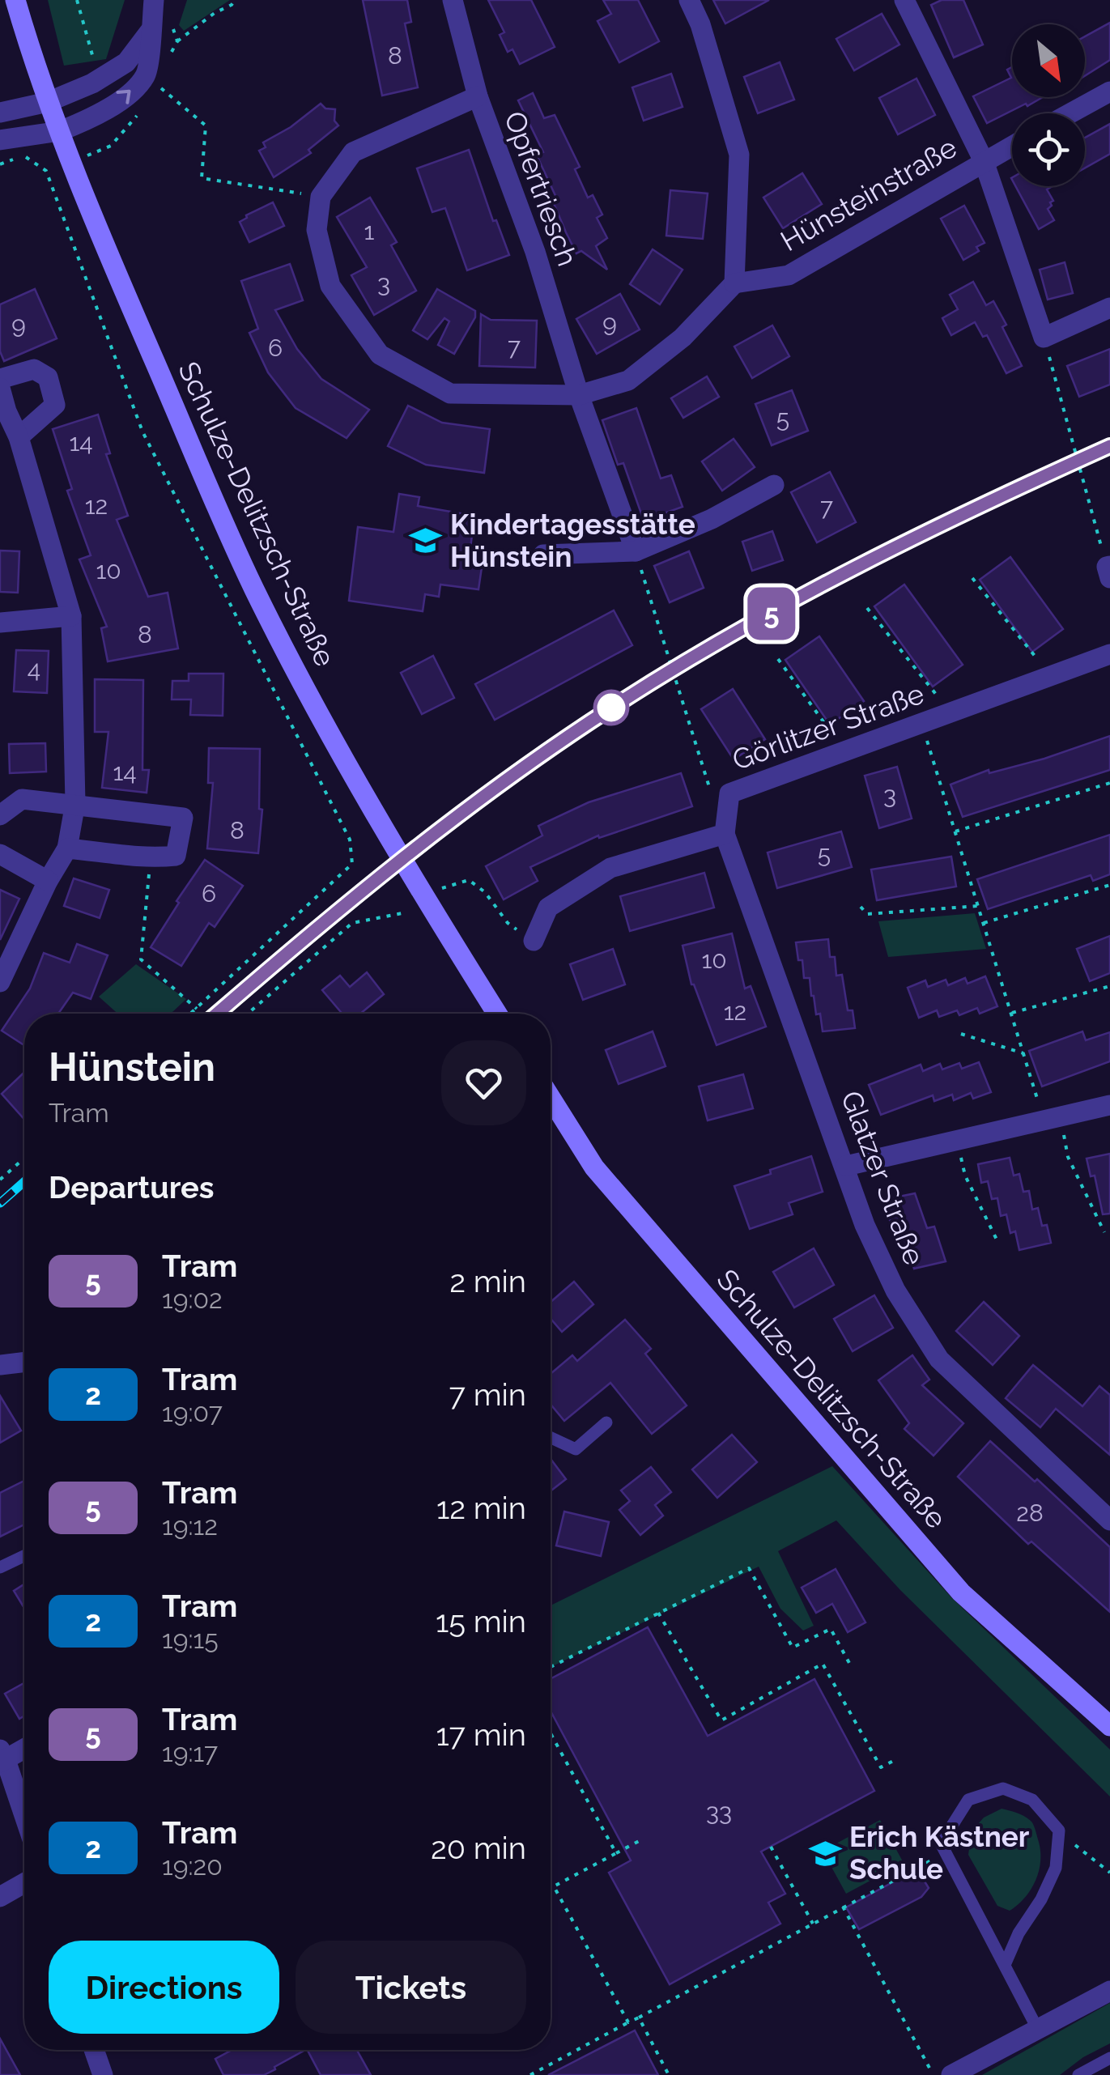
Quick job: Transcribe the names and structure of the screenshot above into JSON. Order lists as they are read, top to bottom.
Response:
{
  "streets": {
    "main road": ["Schulze-Delitzsch-Straße"],
    "street": [
      "Opfertriesch",
      "Hünsteinstraße",
      "Görlitzer Straße",
      "Glatzer Straße"
    ]
  },
  "crossings": [
    ["Görlitzer Straße", "Glatzer Straße"]
  ],
  "places": {
    "school or university": ["Kindertagesstätte Hünstein", "Erich Kästner Schule"]
  },
  "lines": ["tram line 5"],
  "house_numbers": [
    "8",
    "1",
    "3",
    "9",
    "9",
    "7",
    "6",
    "5",
    "14",
    "12",
    "7",
    "10",
    "8",
    "4",
    "14",
    "3",
    "8",
    "5",
    "6",
    "10",
    "12",
    "28",
    "33"
  ],
  "north": "bottom right",
  "page": {
    "on_map": "5",
    "heading": [
      ["Hünstein", "Tram"],
      "Departures"
    ],
    "list": [
      {
        "mark": "5",
        "name": "Tram",
        "note": "19:02",
        "value": "2 min"
      },
      {
        "mark": "2",
        "name": "Tram",
        "note": "19:07",
        "value": "7 min"
      },
      {
        "mark": "5",
        "name": "Tram",
        "note": "19:12",
        "value": "12 min"
      },
      {
        "mark": "2",
        "name": "Tram",
        "note": "19:15",
        "value": "15 min"
      },
      {
        "mark": "5",
        "name": "Tram",
        "note": "19:17",
        "value": "17 min"
      },
      {
        "mark": "2",
        "name": "Tram",
        "note": "19:20",
        "value": "20 min"
      }
    ],
    "buttons": ["Directions", "Tickets"]
  }
}
